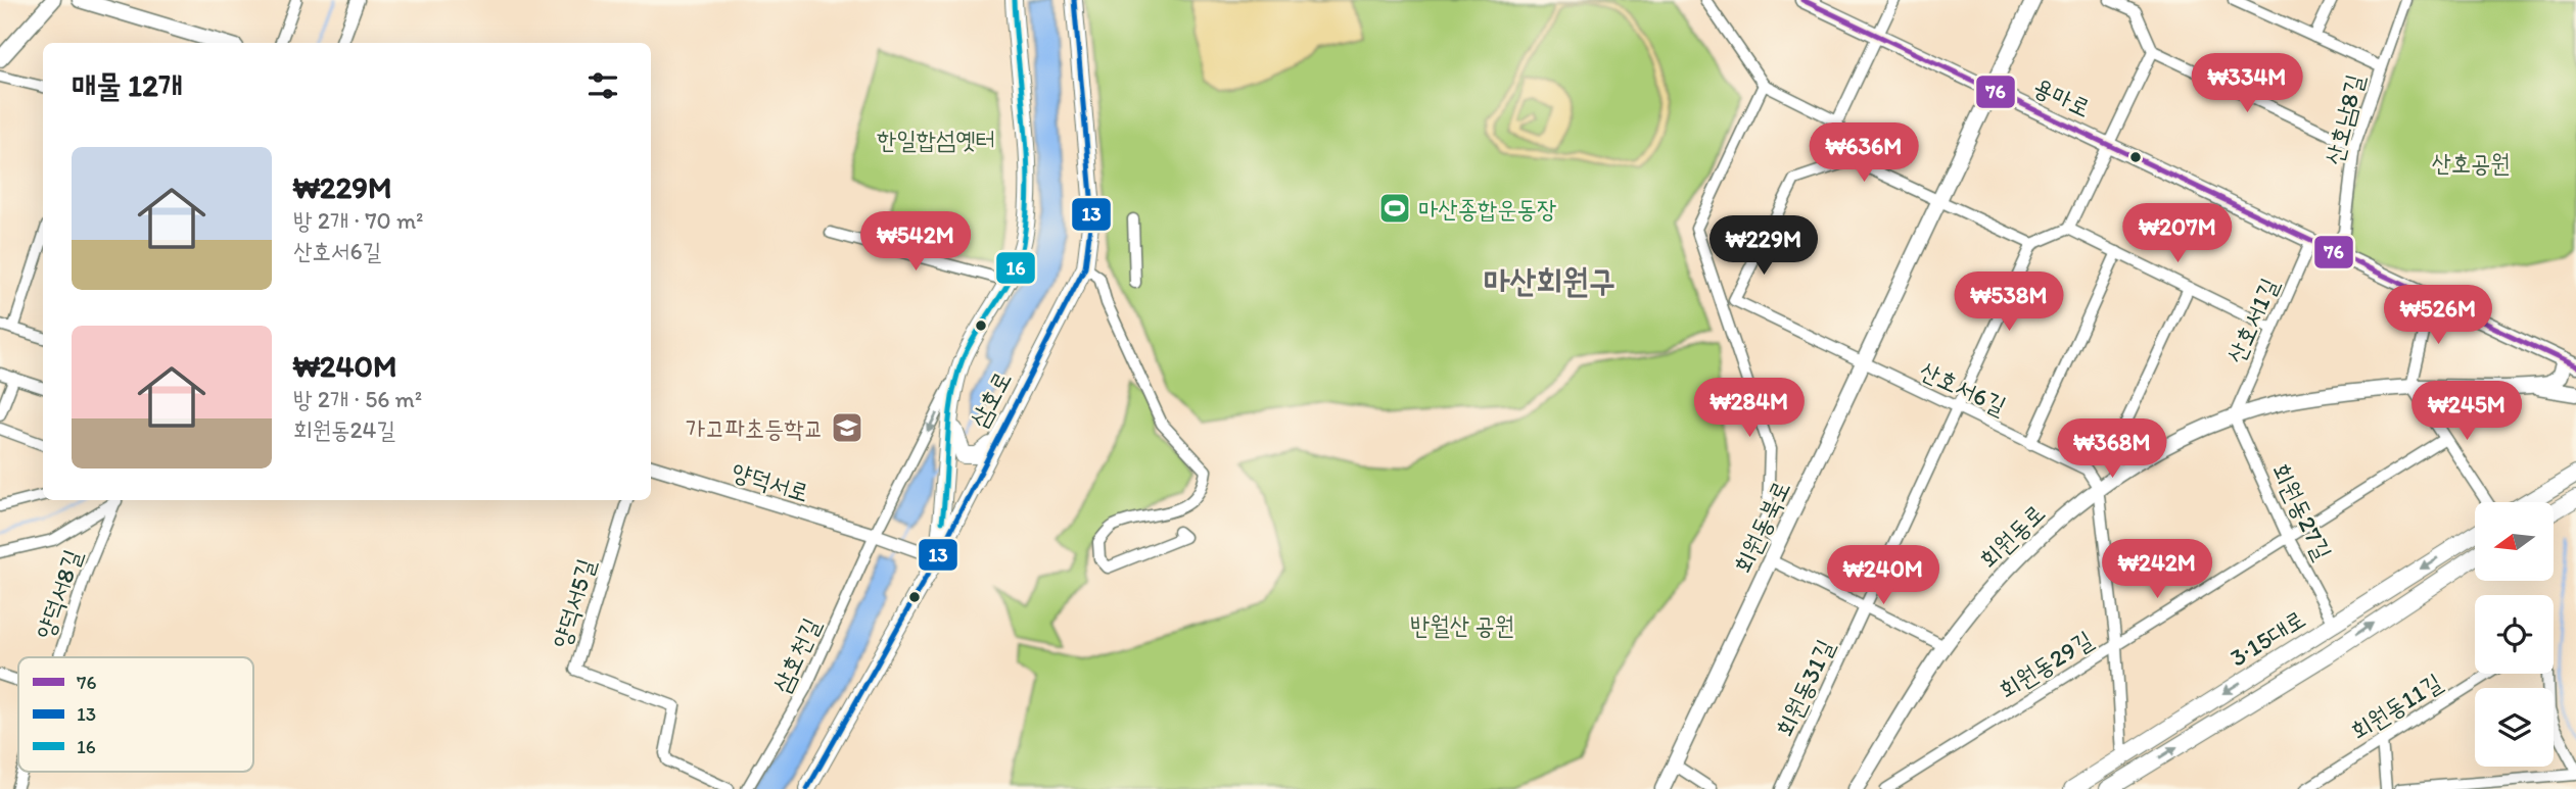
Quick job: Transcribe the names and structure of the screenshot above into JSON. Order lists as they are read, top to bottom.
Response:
{
  "streets": {
    "main road": [
      "용마로",
      "삼호로",
      "회원동북로",
      "회원동로",
      "3·15대로"
    ],
    "street": [
      "산호남8길",
      "산호서1길",
      "산호서6길",
      "양덕서로",
      "회원동27길",
      "양덕서8길",
      "양덕서5길",
      "삼호천길",
      "회원동29길",
      "회원동31길",
      "회원동11길"
    ]
  },
  "crossings": [
    ["용마로", "산호남8길"],
    ["용마로", "산호서1길"],
    ["용마로", "회원동북로"],
    ["산호서1길", "회원동27길"],
    ["산호서1길", "회원동로"],
    ["산호서6길", "회원동북로"],
    ["산호서6길", "회원동로"],
    ["산호서6길", "회원동31길"],
    ["삼호로", "양덕서로"],
    ["삼호로", "삼호천길"],
    ["양덕서로", "삼호천길"],
    ["회원동27길", "회원동로"],
    ["회원동27길", "3·15대로"],
    ["회원동27길", "회원동29길"]
  ],
  "one_way": ["삼호천길"],
  "districts": ["마산회원구"],
  "parks": ["한일합섬옛터", "산호공원", "반월산 공원"],
  "places": {
    "sports": ["마산종합운동장"],
    "school or university": ["가고파초등학교"]
  },
  "lines": ["transit line 76", "transit line 13", "transit line 16"],
  "legend": ["76", "13", "16"],
  "north": "left",
  "page": {
    "heading": "매물 12개",
    "price": [
      "₩334M",
      "₩636M",
      "₩207M",
      "₩542M",
      "₩229M",
      "₩538M",
      "₩526M",
      "₩284M",
      "₩245M",
      "₩368M",
      "₩242M",
      "₩240M"
    ],
    "list": [
      {
        "name": "₩229M",
        "note": "방 2개 · 70 m² · 산호서6길"
      },
      {
        "name": "₩240M",
        "note": "방 2개 · 56 m² · 회원동24길"
      }
    ]
  }
}
